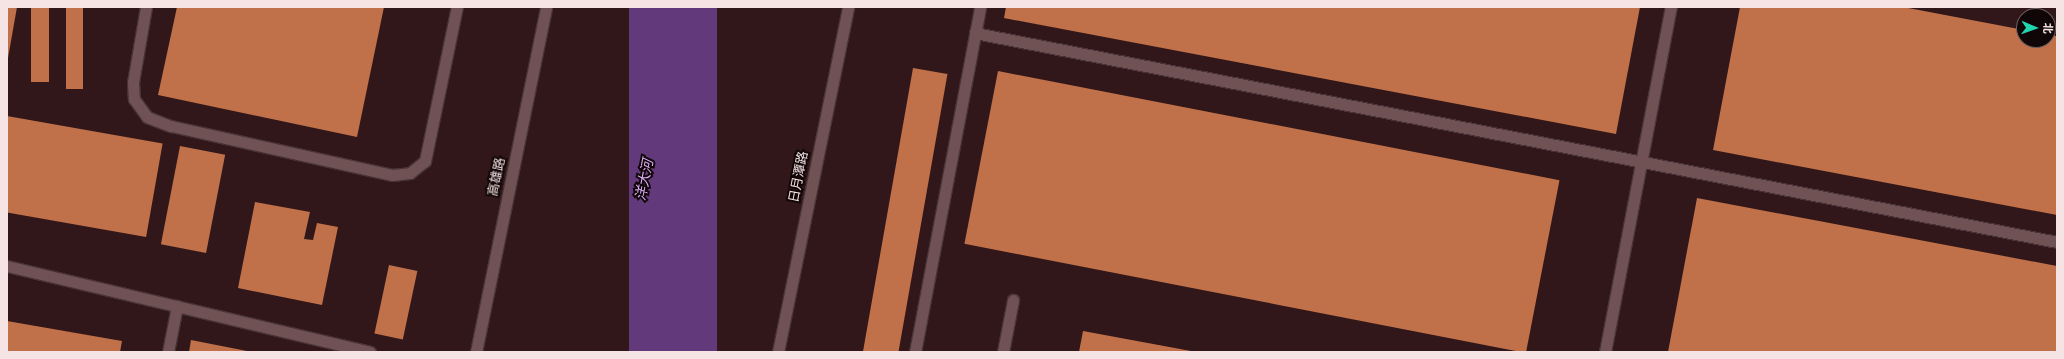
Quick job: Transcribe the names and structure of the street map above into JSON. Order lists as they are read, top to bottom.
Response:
{
  "streets": {
    "street": ["高雄路", "日月潭路"]
  },
  "water": ["洋大河"],
  "north": "right"
}
